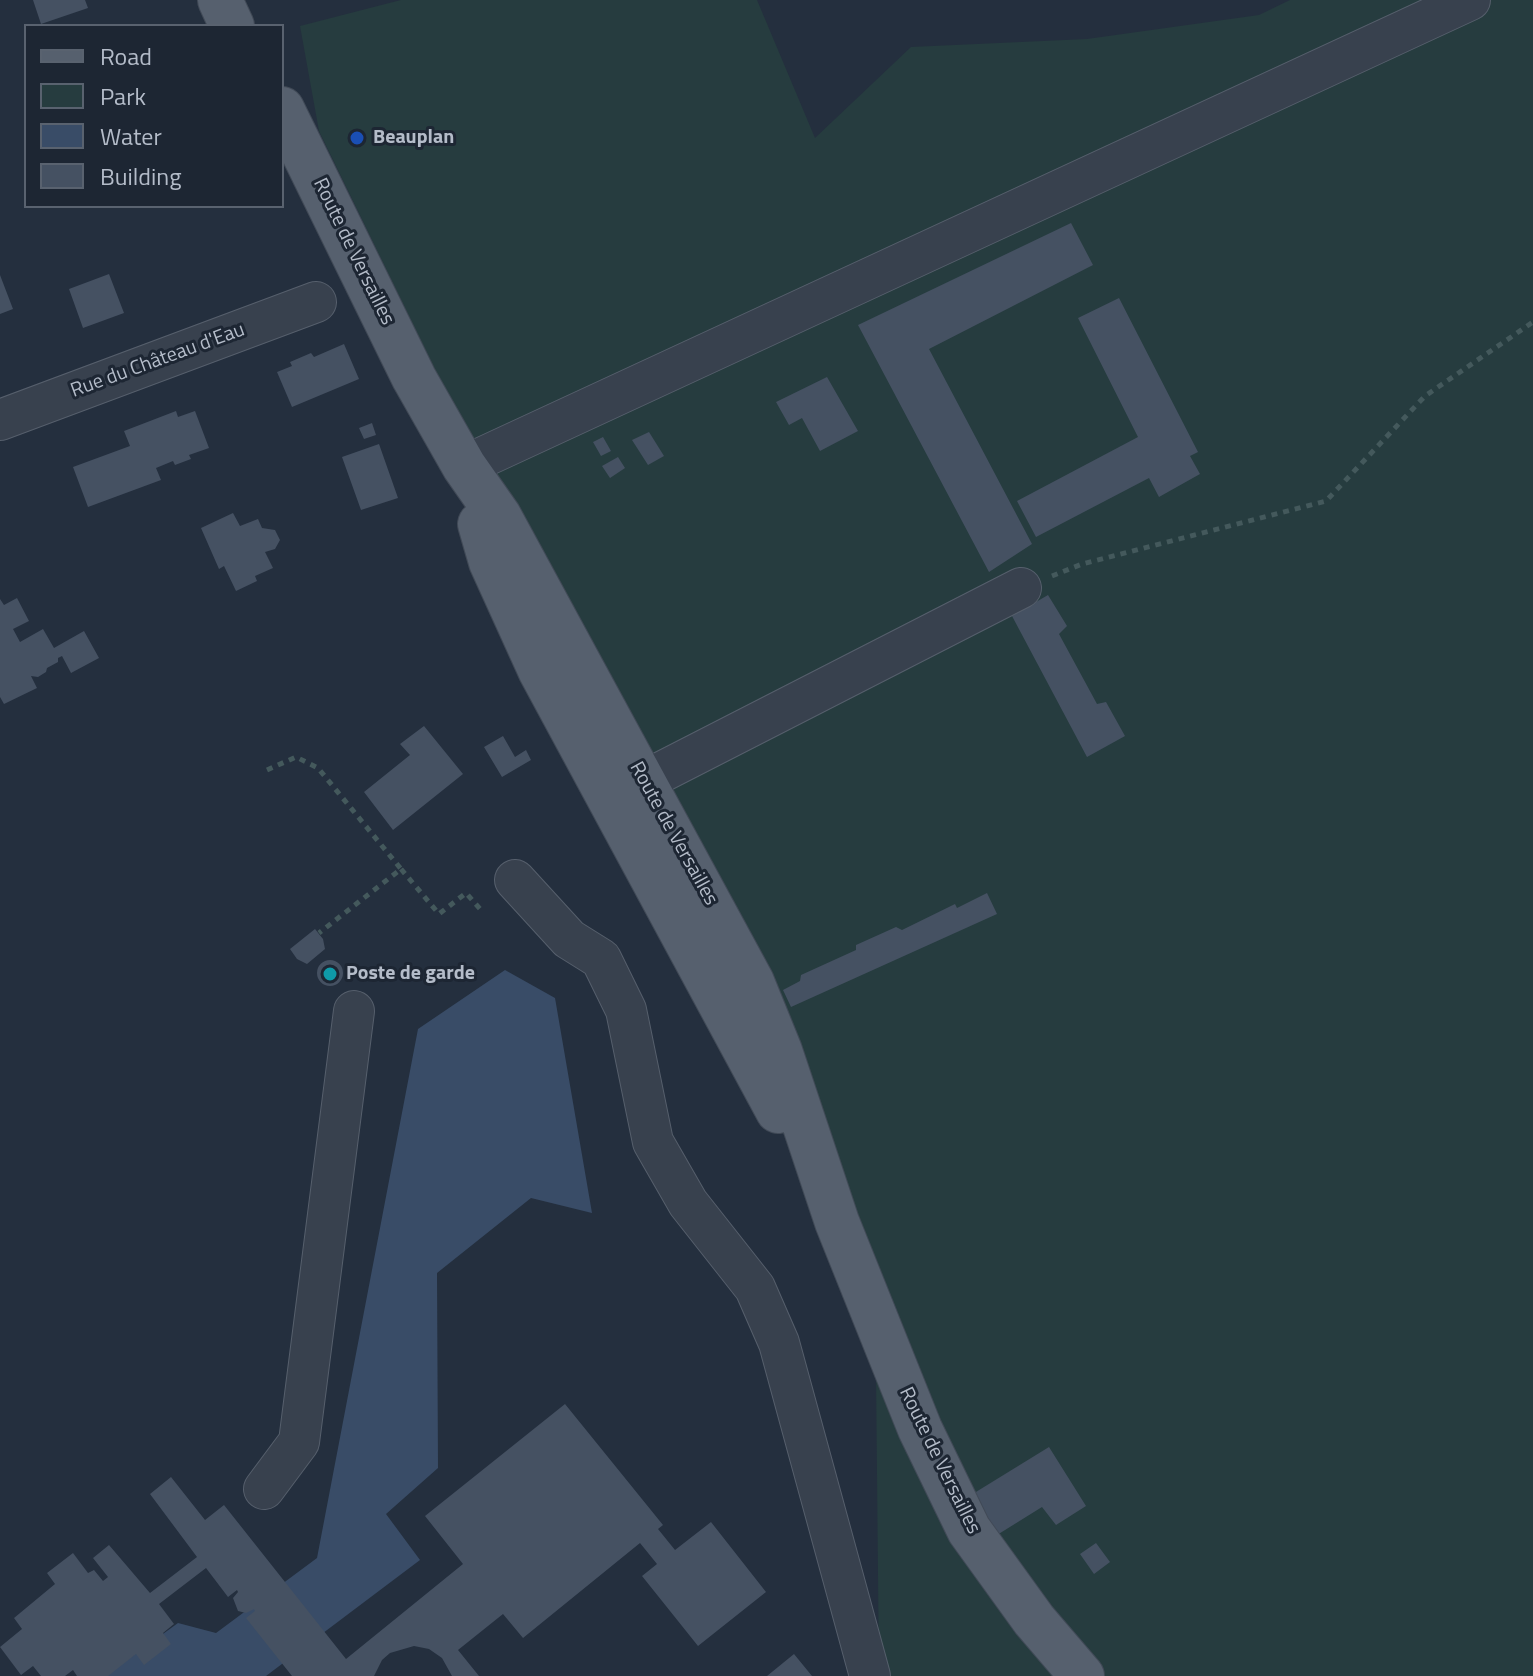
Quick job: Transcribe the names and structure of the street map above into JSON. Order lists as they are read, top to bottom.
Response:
{
  "streets": {
    "main road": ["Route de Versailles"],
    "street": ["Rue du Château d'Eau"]
  },
  "places": ["Beauplan", "Poste de garde"],
  "legend": [
    "Road",
    "Park",
    "Water",
    "Building"
  ]
}
